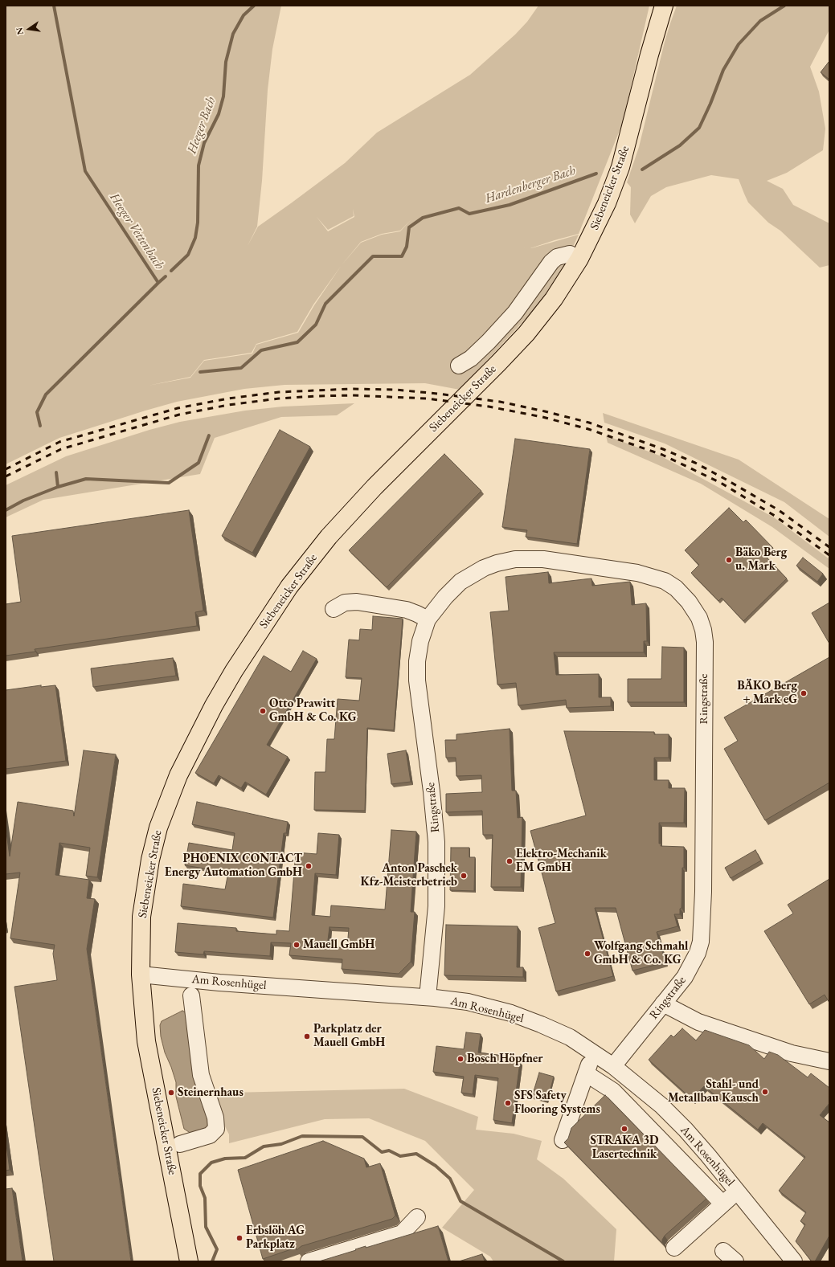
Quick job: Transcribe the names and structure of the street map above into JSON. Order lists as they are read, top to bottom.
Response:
{
  "streets": {
    "main road": ["Siebeneicker Straße"],
    "street": ["Ringstraße", "Am Rosenhügel"]
  },
  "crossings": [
    ["Siebeneicker Straße", "Am Rosenhügel"],
    ["Ringstraße", "Am Rosenhügel"]
  ],
  "water": ["Heeger Bach", "Hardenberger Bach", "Heeger Vettenbach"],
  "places": [
    "Bäko Berg u. Mark",
    "BÄKO Berg + Mark eG",
    "Otto Prawitt GmbH & Co. KG",
    "Elektro-Mechanik EM GmbH",
    "PHOENIX CONTACT Energy Automation GmbH",
    "Anton Paschek Kfz-Meisterbetrieb",
    "Mauell GmbH",
    "Wolfgang Schmahl GmbH & Co. KG",
    "Parkplatz der Mauell GmbH",
    "Bosch Höpfner",
    "Stahl- und Metallbau Kausch",
    "Steinernhaus",
    "SFS Safety Flooring Systems",
    "STRAKA 3D Lasertechnik",
    "Erbslöh AG Parkplatz"
  ],
  "north": "left"
}
